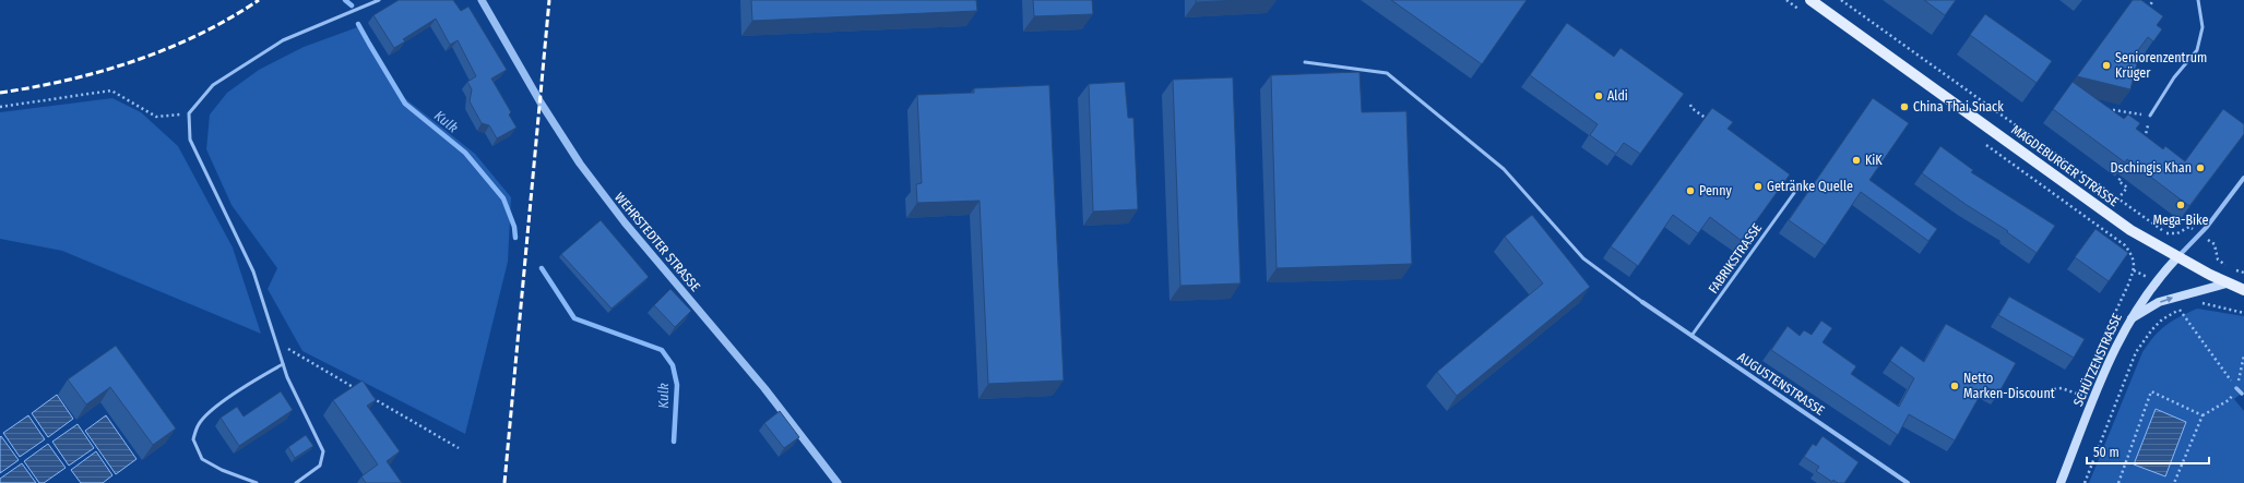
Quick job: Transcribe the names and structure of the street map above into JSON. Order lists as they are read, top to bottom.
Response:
{
  "streets": {
    "main road": ["MAGDEBURGER STRASSE", "SCHÜTZENSTRASSE"],
    "street": ["WEHRSTEDTER STRASSE", "AUGUSTENSTRASSE"],
    "lane": ["FABRIKSTRASSE"]
  },
  "crossings": [
    ["MAGDEBURGER STRASSE", "SCHÜTZENSTRASSE"],
    ["FABRIKSTRASSE", "AUGUSTENSTRASSE"]
  ],
  "water": ["Kulk"],
  "places": [
    "Seniorenzentrum Krüger",
    "Aldi",
    "China Thai Snack",
    "KiK",
    "Dschingis Khan",
    "Getränke Quelle",
    "Penny",
    "Mega-Bike",
    "Netto Marken-Discount"
  ],
  "scale_bar": "50 m"
}
